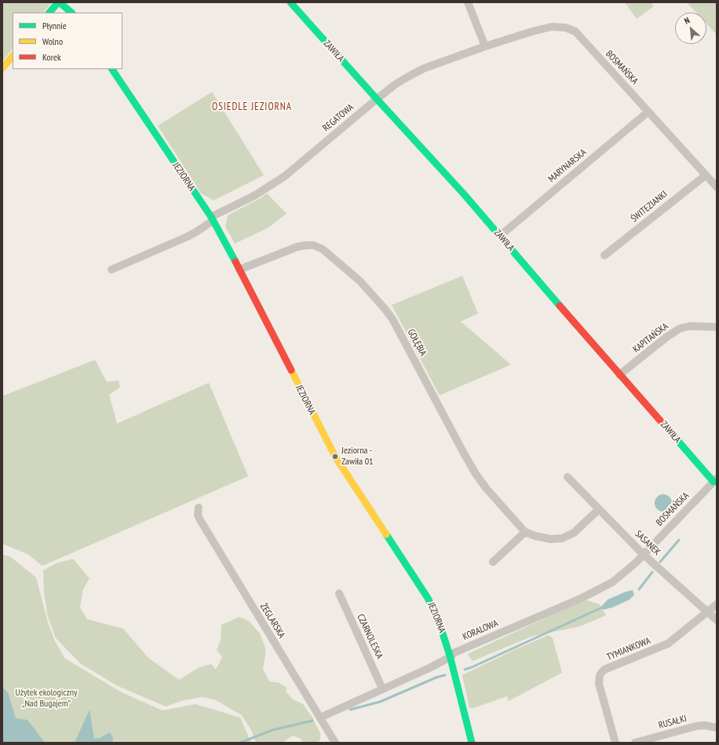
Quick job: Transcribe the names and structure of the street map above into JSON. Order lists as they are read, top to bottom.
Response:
{
  "streets": {
    "street": [
      "ZAWIŁA",
      "BOSMAŃSKA",
      "REGATOWA",
      "MARYNARSKA",
      "JEZIORNA",
      "ŚWITEZIANKI",
      "KAPITAŃSKA",
      "GOŁĘBIA",
      "SASANEK",
      "ŻEGLARSKA",
      "KORALOWA",
      "CZARNOLESKA",
      "TYMIANKOWA",
      "RUSAŁKI"
    ]
  },
  "crossings": [
    ["ZAWIŁA", "BOSMAŃSKA"],
    ["ZAWIŁA", "REGATOWA"],
    ["ZAWIŁA", "MARYNARSKA"],
    ["ZAWIŁA", "KAPITAŃSKA"],
    ["BOSMAŃSKA", "REGATOWA"],
    ["BOSMAŃSKA", "MARYNARSKA"],
    ["BOSMAŃSKA", "ŚWITEZIANKI"],
    ["BOSMAŃSKA", "SASANEK"],
    ["BOSMAŃSKA", "KORALOWA"],
    ["REGATOWA", "JEZIORNA"],
    ["JEZIORNA", "GOŁĘBIA"],
    ["JEZIORNA", "KORALOWA"],
    ["SASANEK", "KORALOWA"],
    ["SASANEK", "TYMIANKOWA"],
    ["ŻEGLARSKA", "KORALOWA"],
    ["KORALOWA", "CZARNOLESKA"]
  ],
  "districts": ["OSIEDLE JEZIORNA"],
  "parks": ["Użytek ekologiczny „Nad Bugajem”"],
  "places": ["Jeziorna - Zawiła 01"],
  "legend": ["Płynnie", "Wolno", "Korek"],
  "north": "top left"
}
